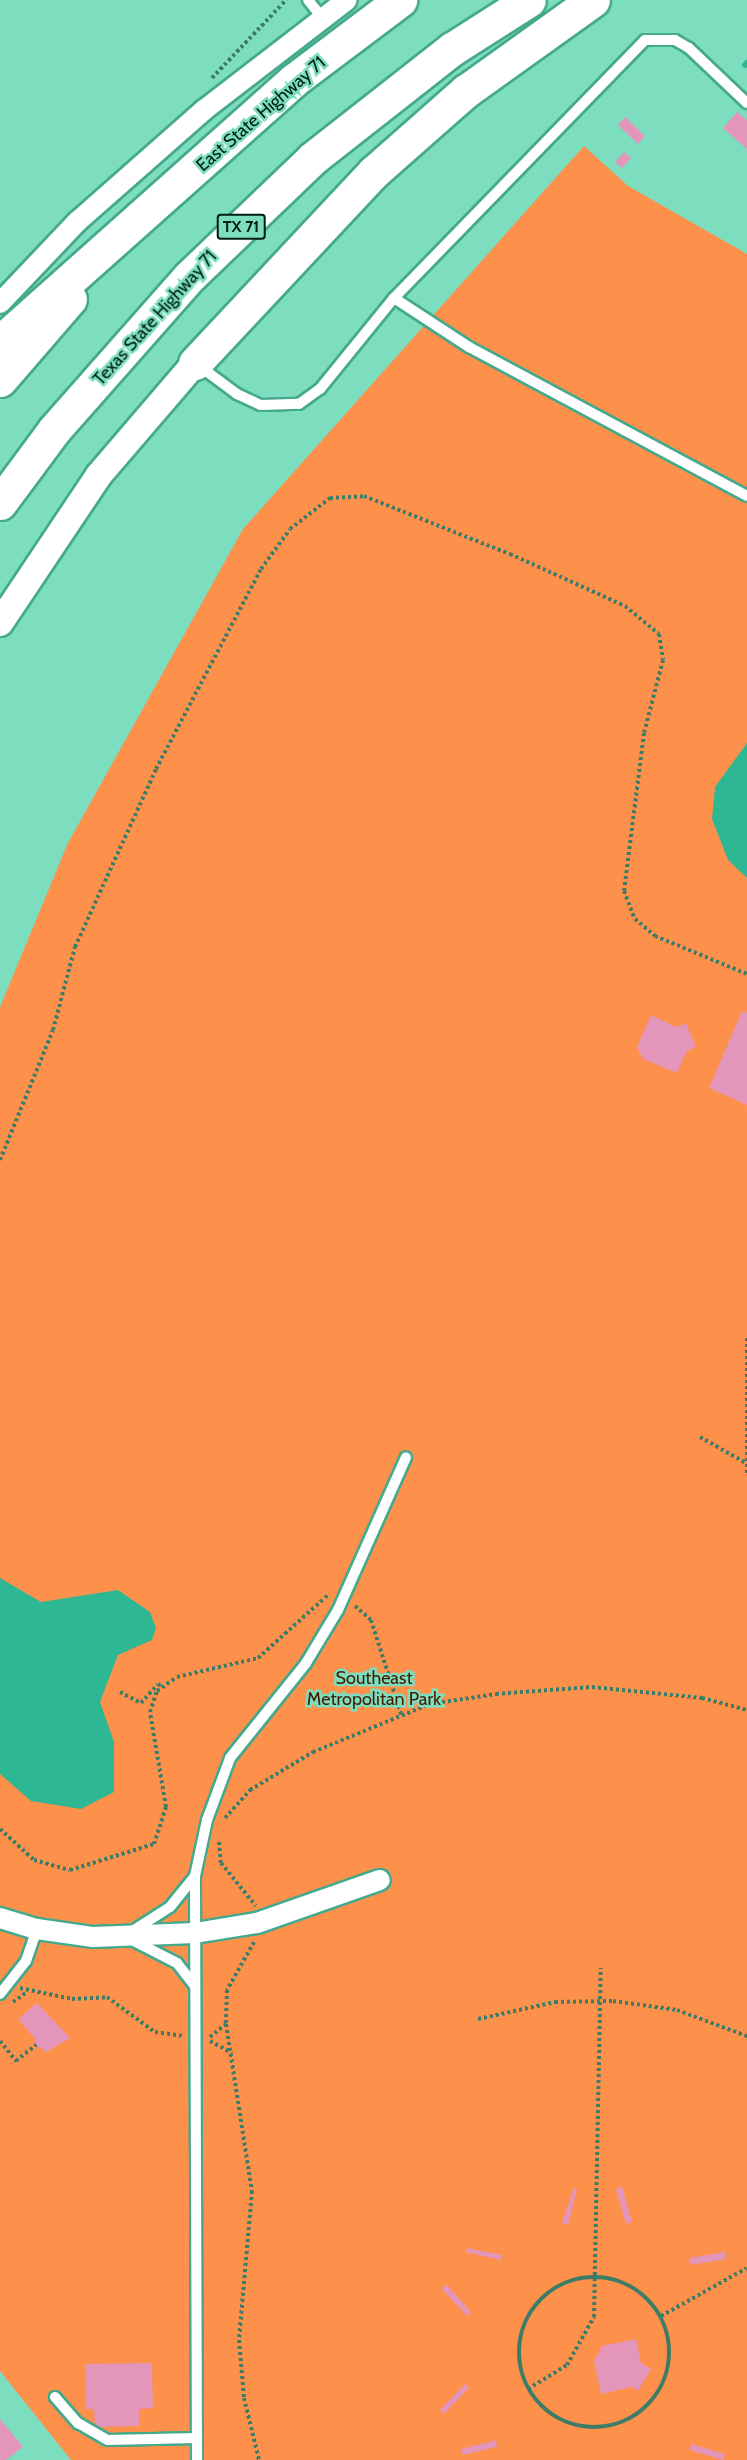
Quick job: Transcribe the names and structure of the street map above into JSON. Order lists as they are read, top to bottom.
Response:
{
  "streets": {
    "highway": ["East State Highway 71", "TX 71", "Texas State Highway 71"]
  },
  "parks": ["Southeast Metropolitan Park"]
}
